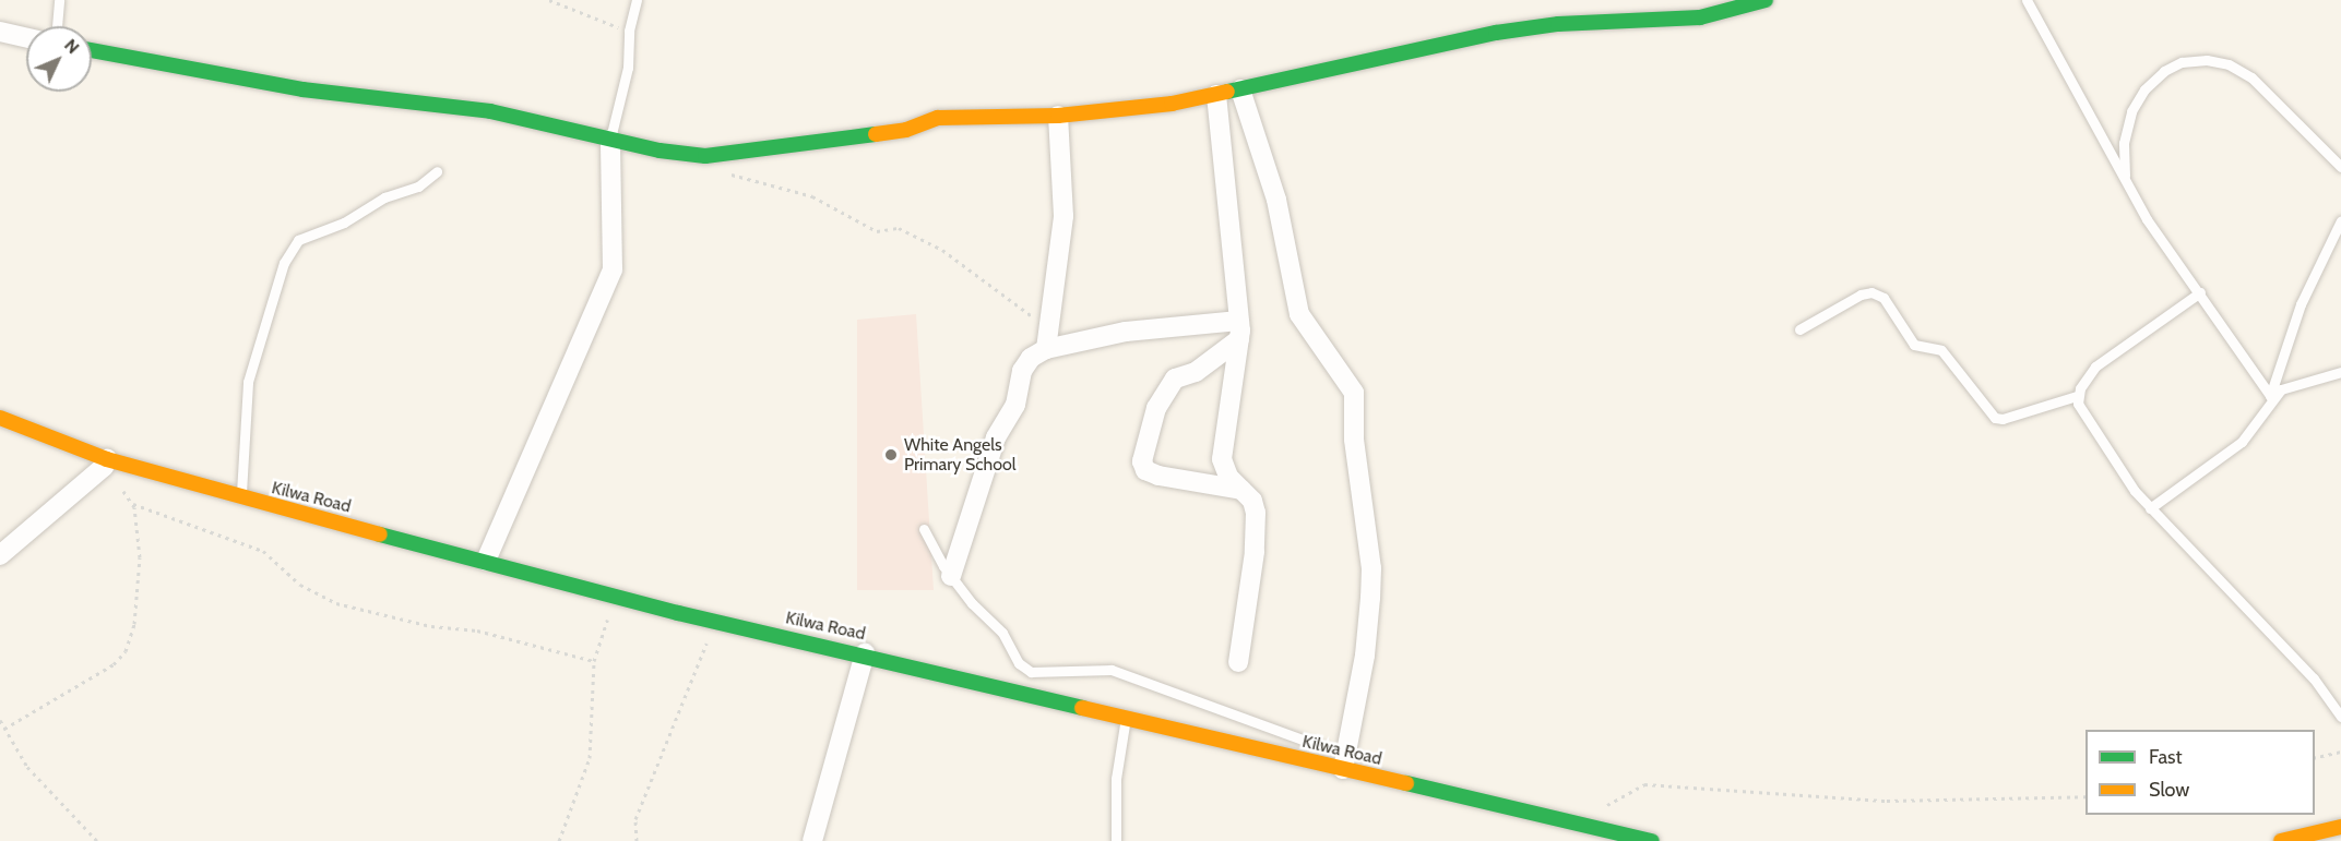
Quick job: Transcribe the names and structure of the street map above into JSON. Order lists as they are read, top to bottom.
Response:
{
  "streets": {
    "main road": ["Kilwa Road"]
  },
  "places": ["White Angels Primary School"],
  "legend": ["Fast", "Slow"],
  "north": "top right"
}
